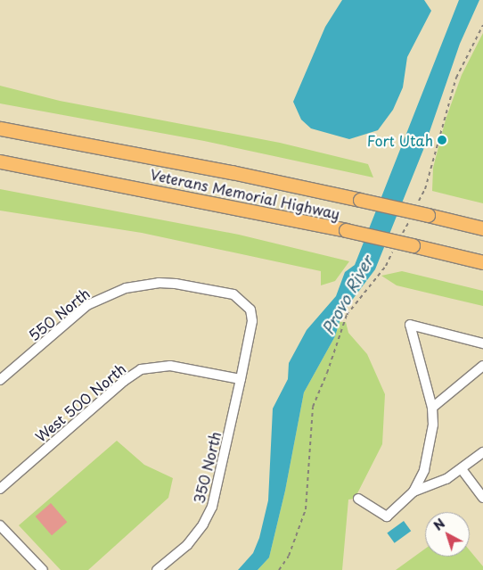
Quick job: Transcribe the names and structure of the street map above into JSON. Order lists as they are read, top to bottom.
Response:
{
  "streets": {
    "highway": ["Veterans Memorial Highway"],
    "street": ["550 North", "West 500 North", "350 North"]
  },
  "crossings": [
    ["550 North", "West 500 North"],
    ["550 North", "350 North"],
    ["West 500 North", "350 North"]
  ],
  "water": ["Provo River"],
  "places": ["Fort Utah"],
  "north": "top left"
}
